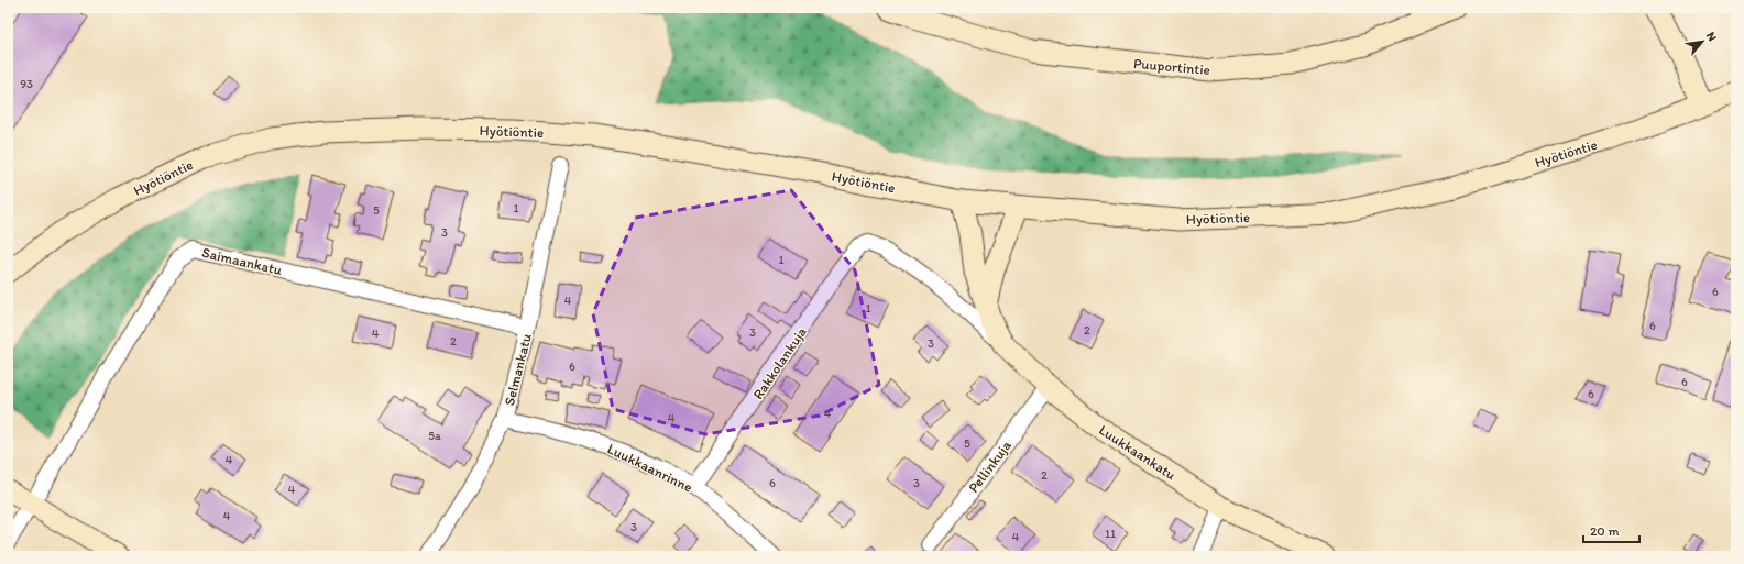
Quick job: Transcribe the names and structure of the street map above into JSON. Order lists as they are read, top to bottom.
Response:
{
  "streets": {
    "street": [
      "Puuportintie",
      "Hyötiöntie",
      "Saimaankatu",
      "Rakkolankuja",
      "Selmankatu",
      "Luukkaankatu",
      "Pellinkuja",
      "Luukkaanrinne"
    ]
  },
  "crossings": [
    ["Hyötiöntie", "Luukkaankatu"],
    ["Saimaankatu", "Selmankatu"],
    ["Rakkolankuja", "Luukkaankatu"],
    ["Rakkolankuja", "Luukkaanrinne"],
    ["Selmankatu", "Luukkaanrinne"],
    ["Luukkaankatu", "Pellinkuja"]
  ],
  "house_numbers": [
    "93",
    "1",
    "5",
    "3",
    "1",
    "6",
    "4",
    "1",
    "6",
    "2",
    "3",
    "4",
    "2",
    "3",
    "6",
    "6",
    "6",
    "4",
    "4",
    "5a",
    "5",
    "4",
    "2",
    "6",
    "3",
    "4",
    "4",
    "3",
    "11",
    "4"
  ],
  "scale_bar": "20 m",
  "north": "top right"
}
